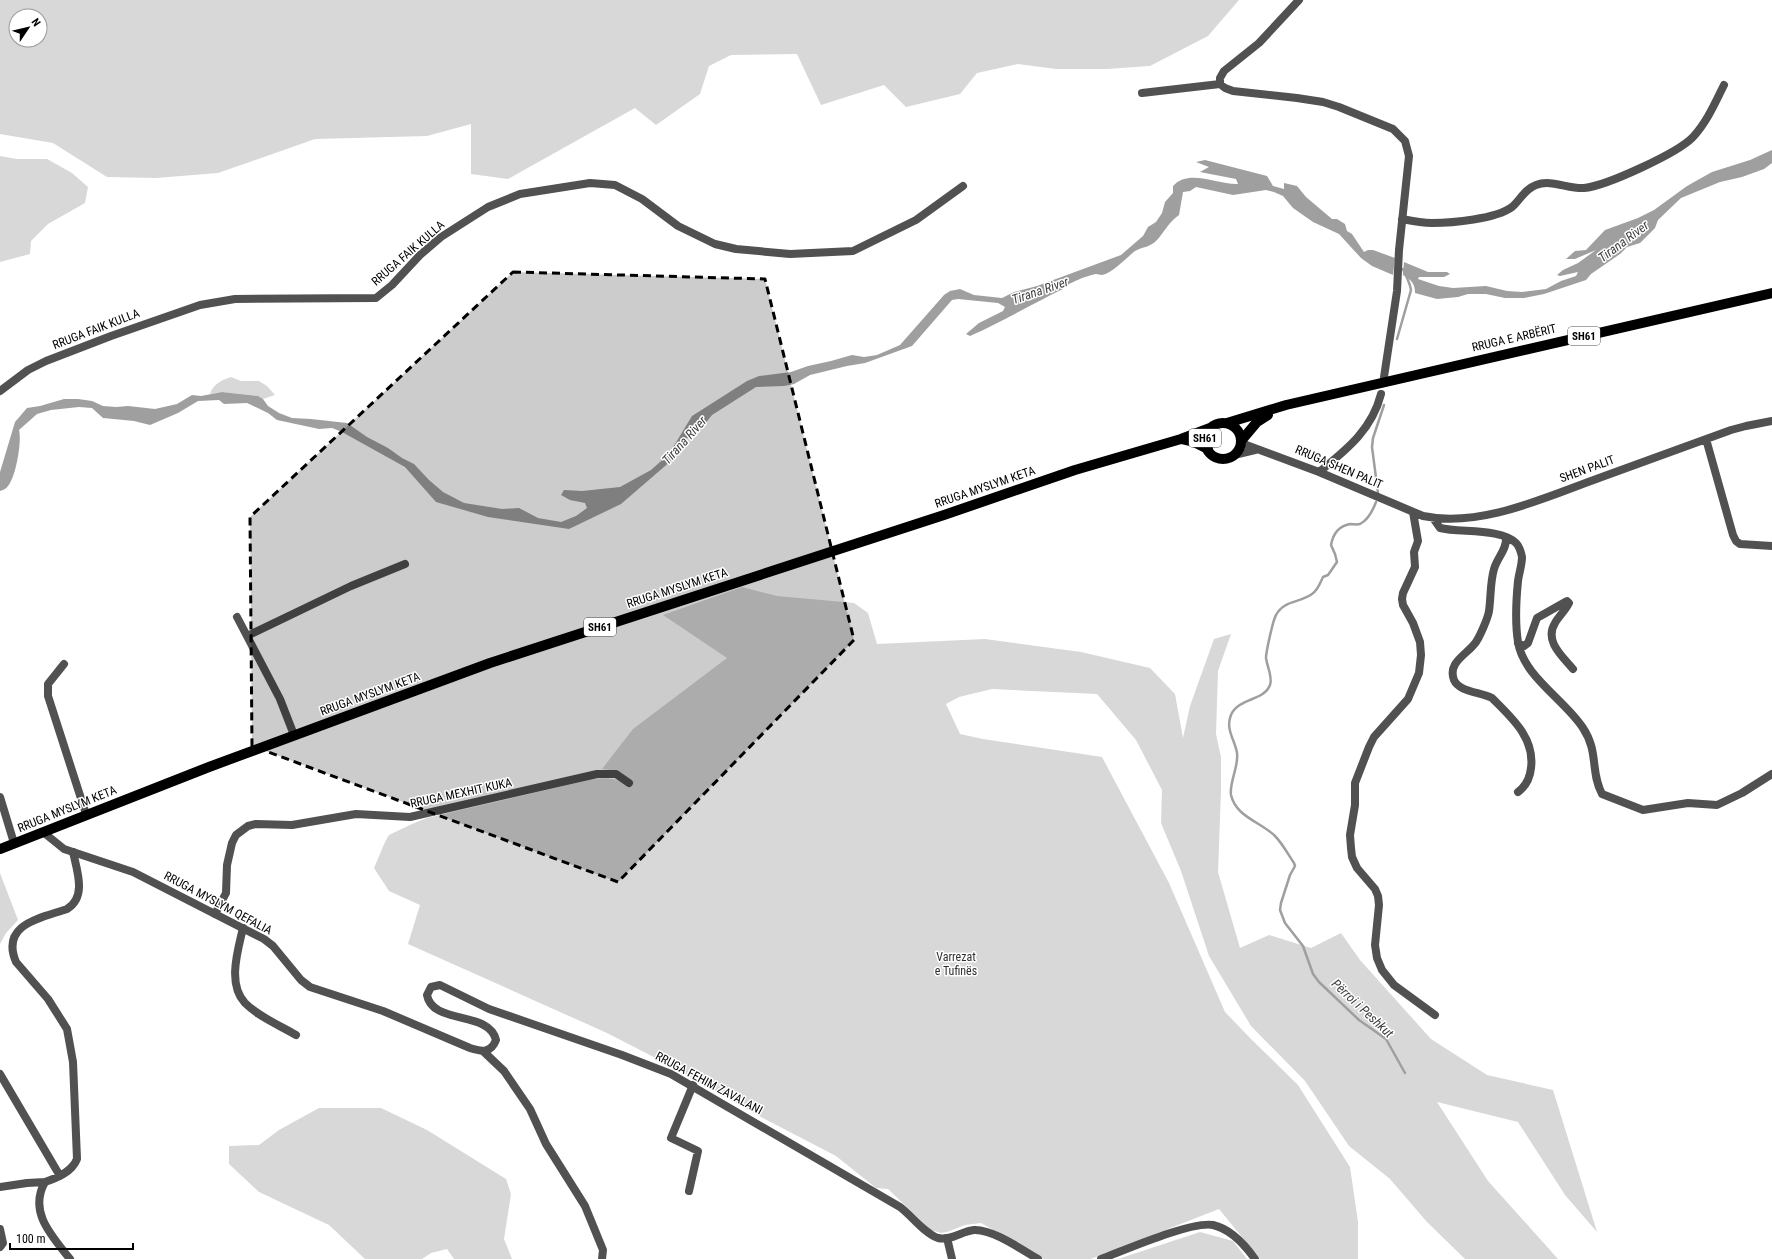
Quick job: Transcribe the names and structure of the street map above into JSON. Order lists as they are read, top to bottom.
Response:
{
  "streets": {
    "main road": ["SH61", "RRUGA E ARBËRIT", "RRUGA MYSLYM KETA"],
    "street": [
      "RRUGA FAIK KULLA",
      "RRUGA SHEN PALIT",
      "SHEN PALIT",
      "RRUGA MEXHIT KUKA",
      "RRUGA MYSLYM QEFALIA",
      "RRUGA FEHIM ZAVALANI"
    ]
  },
  "crossings": [
    ["SH61", "RRUGA E ARBËRIT"],
    ["SH61", "RRUGA SHEN PALIT"],
    ["SH61", "RRUGA MYSLYM KETA"],
    ["RRUGA E ARBËRIT", "RRUGA SHEN PALIT"],
    ["RRUGA E ARBËRIT", "RRUGA MYSLYM KETA"],
    ["RRUGA SHEN PALIT", "SHEN PALIT"],
    ["RRUGA SHEN PALIT", "RRUGA MYSLYM KETA"],
    ["RRUGA MYSLYM KETA", "RRUGA MYSLYM QEFALIA"],
    ["RRUGA MEXHIT KUKA", "RRUGA MYSLYM QEFALIA"],
    ["RRUGA MYSLYM QEFALIA", "RRUGA FEHIM ZAVALANI"]
  ],
  "water": ["Tirana River", "Përroi i Peshkut"],
  "parks": ["Varrezat e Tufinës"],
  "scale_bar": "100 m",
  "north": "top right"
}
